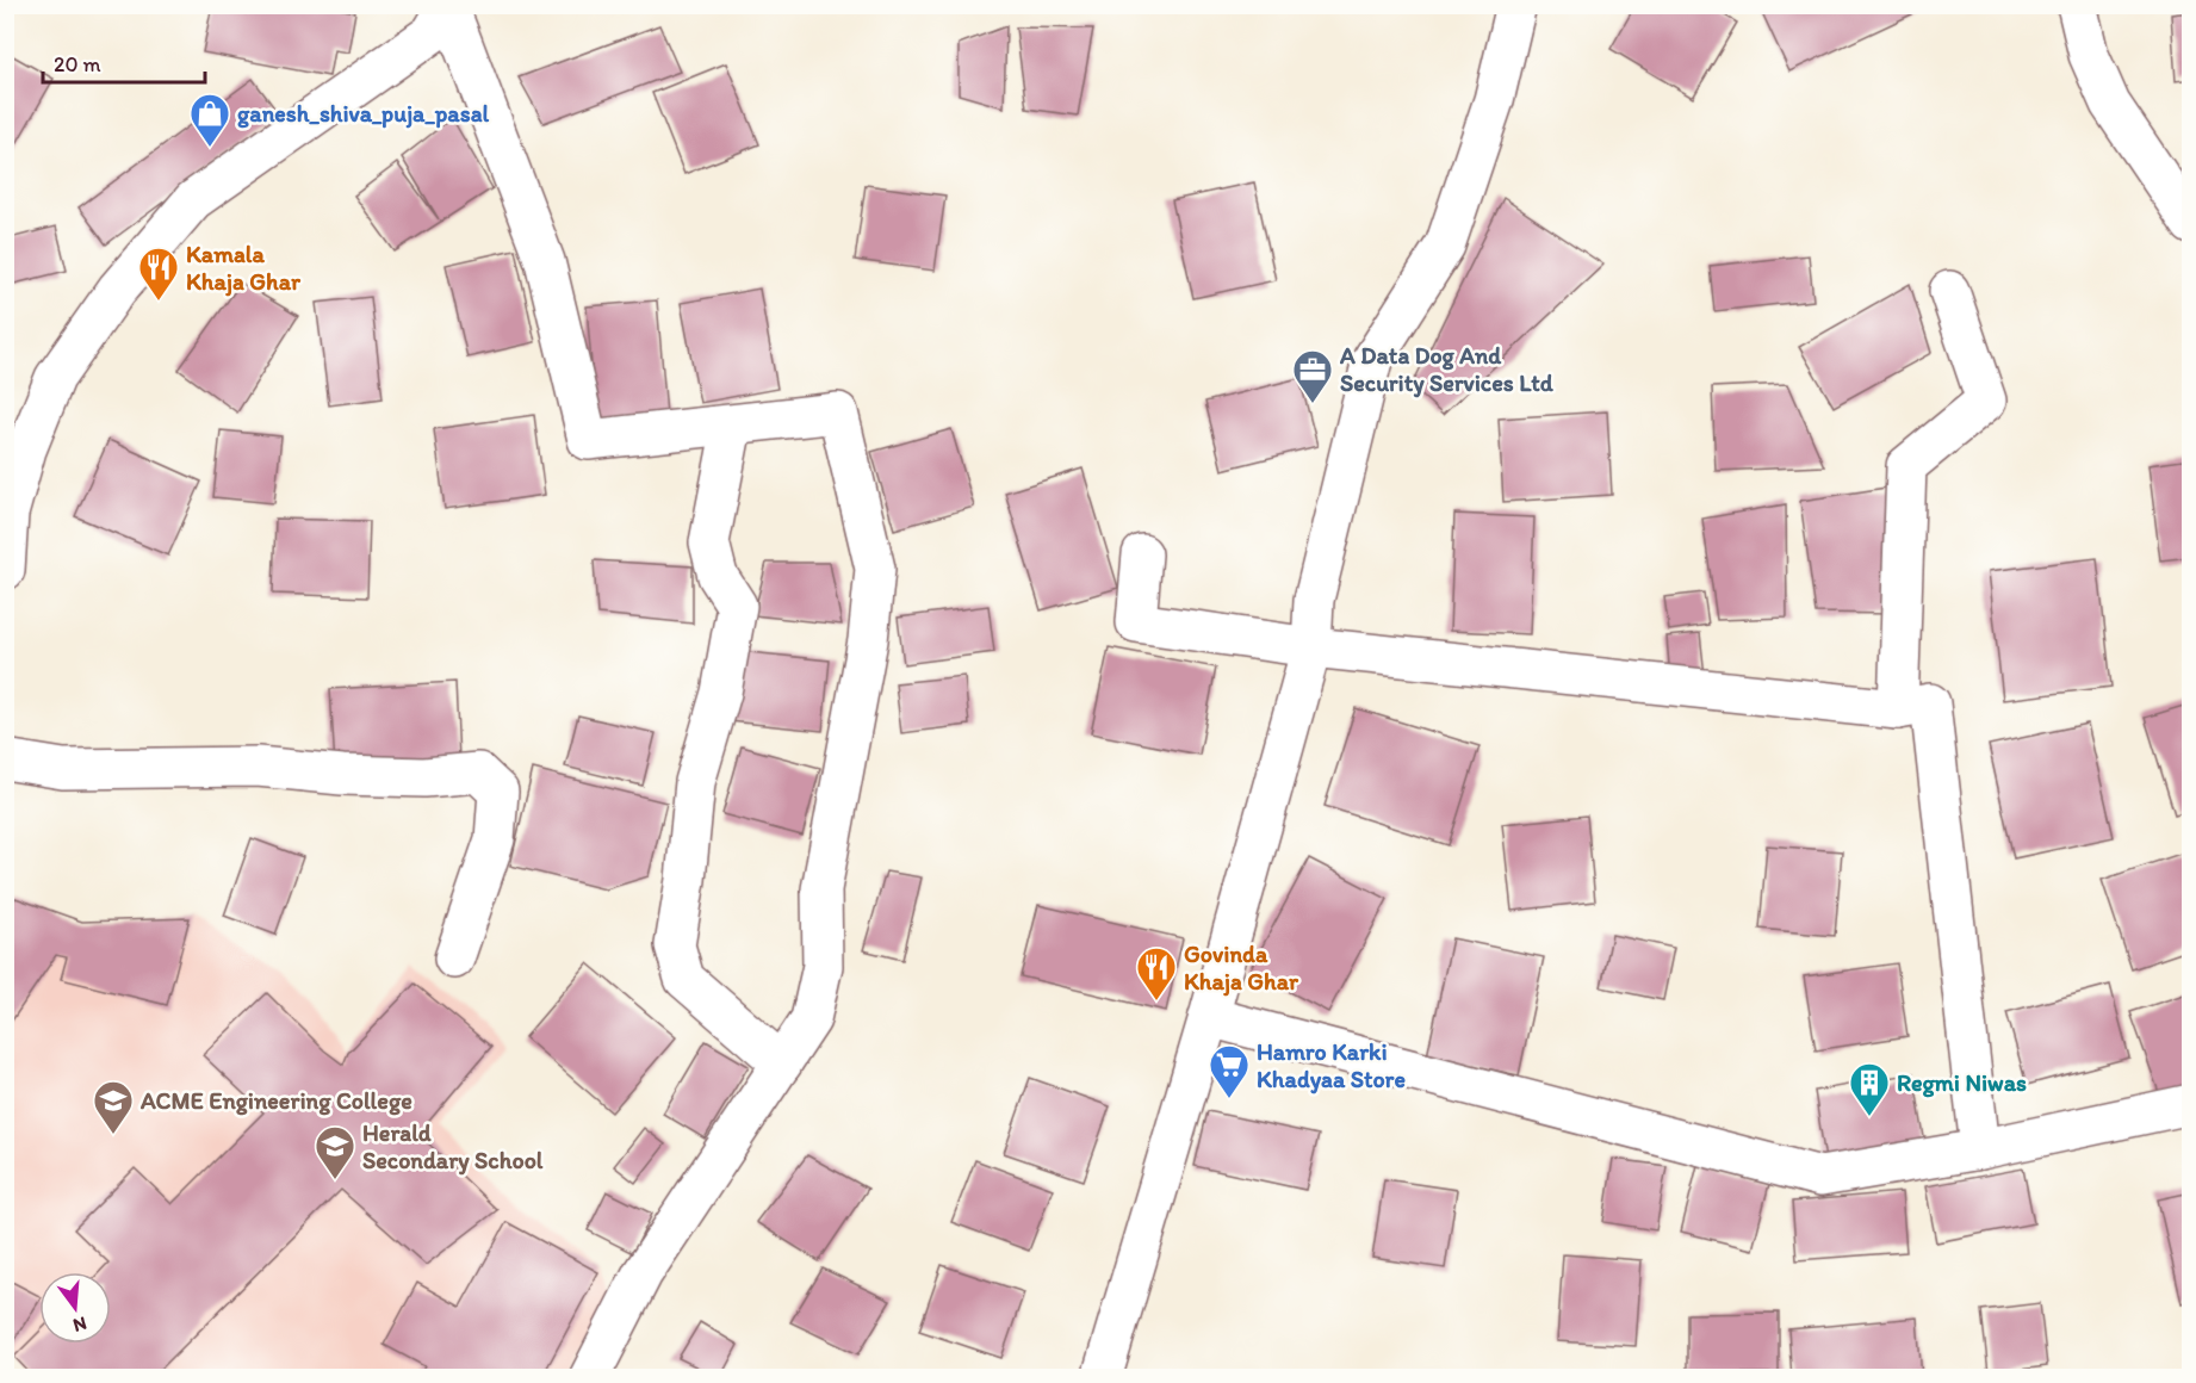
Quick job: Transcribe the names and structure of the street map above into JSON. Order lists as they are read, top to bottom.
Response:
{
  "places": {
    "shop": ["ganesh_shiva_puja_pasal"],
    "restaurant": ["Kamala Khaja Ghar", "Govinda Khaja Ghar"],
    "office": ["A Data Dog And Security Services Ltd"],
    "supermarket": ["Hamro Karki Khadyaa Store"],
    "building": ["Regmi Niwas"],
    "school or university": ["ACME Engineering College", "Herald Secondary School"]
  },
  "scale_bar": "20 m",
  "north": "bottom"
}
